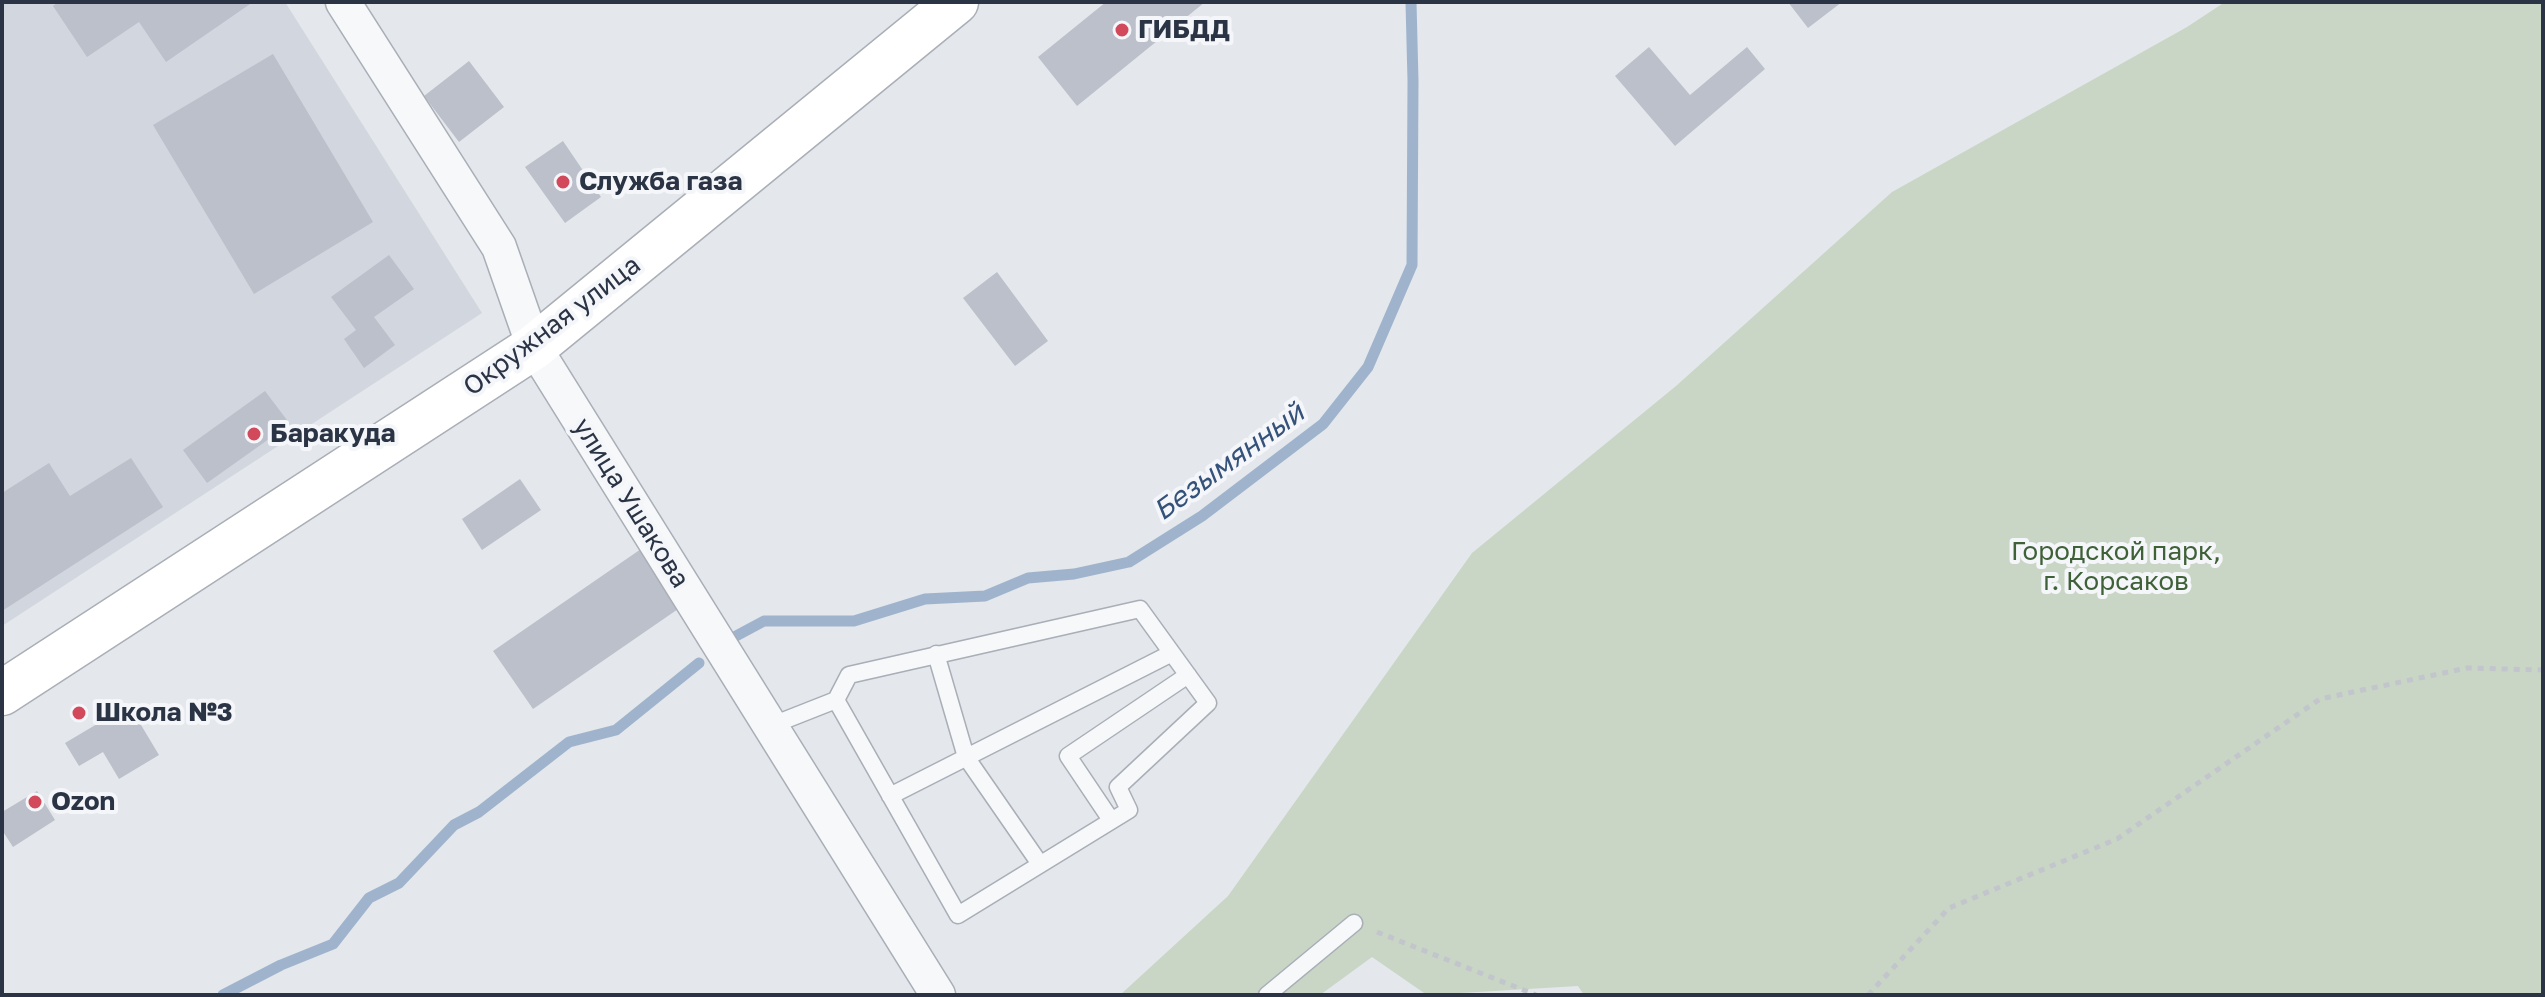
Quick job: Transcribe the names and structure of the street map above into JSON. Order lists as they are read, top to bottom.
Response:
{
  "streets": {
    "main road": ["Окружная улица"],
    "street": ["улица Ушакова"]
  },
  "crossings": [
    ["Окружная улица", "улица Ушакова"]
  ],
  "water": ["Безымянный"],
  "parks": ["Городской парк, г. Корсаков"],
  "places": [
    "ГИБДД",
    "Служба газа",
    "Баракуда",
    "Школа №3",
    "Ozon"
  ]
}
